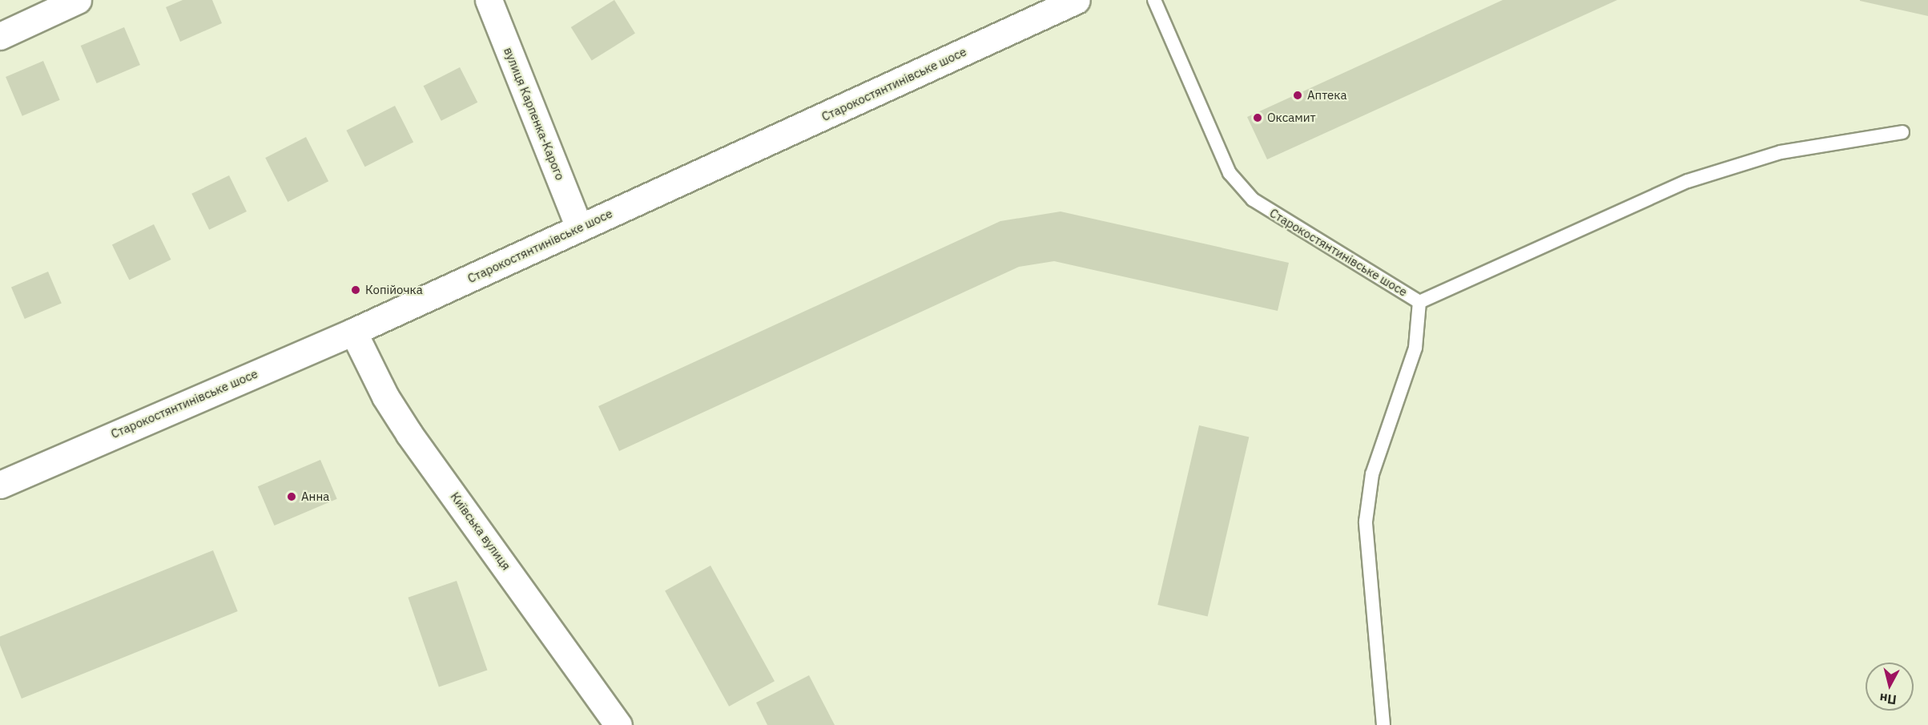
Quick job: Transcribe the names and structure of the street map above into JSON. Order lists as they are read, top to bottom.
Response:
{
  "streets": {
    "main road": ["Старокостянтинівське шосе", "вулиця Карпенка-Карого", "Київська вулиця"]
  },
  "crossings": [
    ["Старокостянтинівське шосе", "вулиця Карпенка-Карого"],
    ["Старокостянтинівське шосе", "Київська вулиця"]
  ],
  "places": [
    "Аптека",
    "Оксамит",
    "Копійочка",
    "Анна"
  ],
  "north": "bottom"
}
